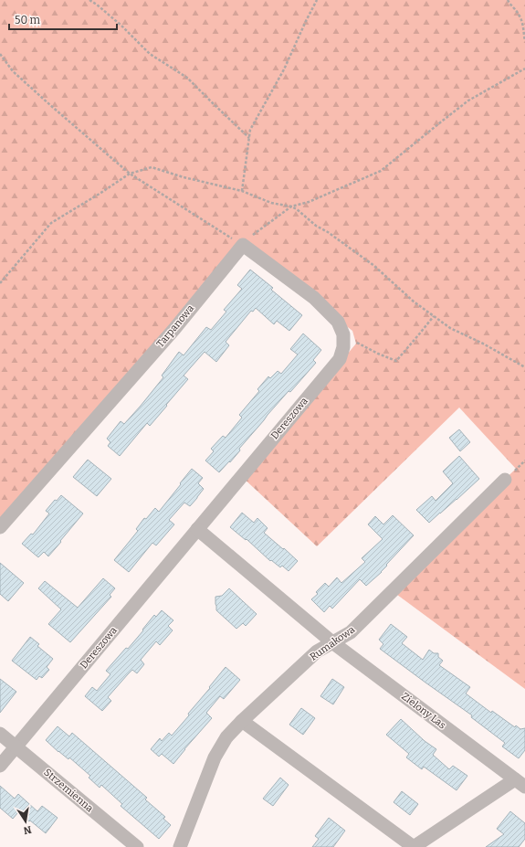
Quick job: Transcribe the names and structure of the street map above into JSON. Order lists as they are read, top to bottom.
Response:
{
  "streets": {
    "street": [
      "Tarpanowa",
      "Dereszowa",
      "Rumakowa",
      "Zielony Las",
      "Strzemienna"
    ]
  },
  "crossings": [
    ["Dereszowa", "Strzemienna"],
    ["Rumakowa", "Zielony Las"]
  ],
  "scale_bar": "50 m",
  "north": "bottom"
}
